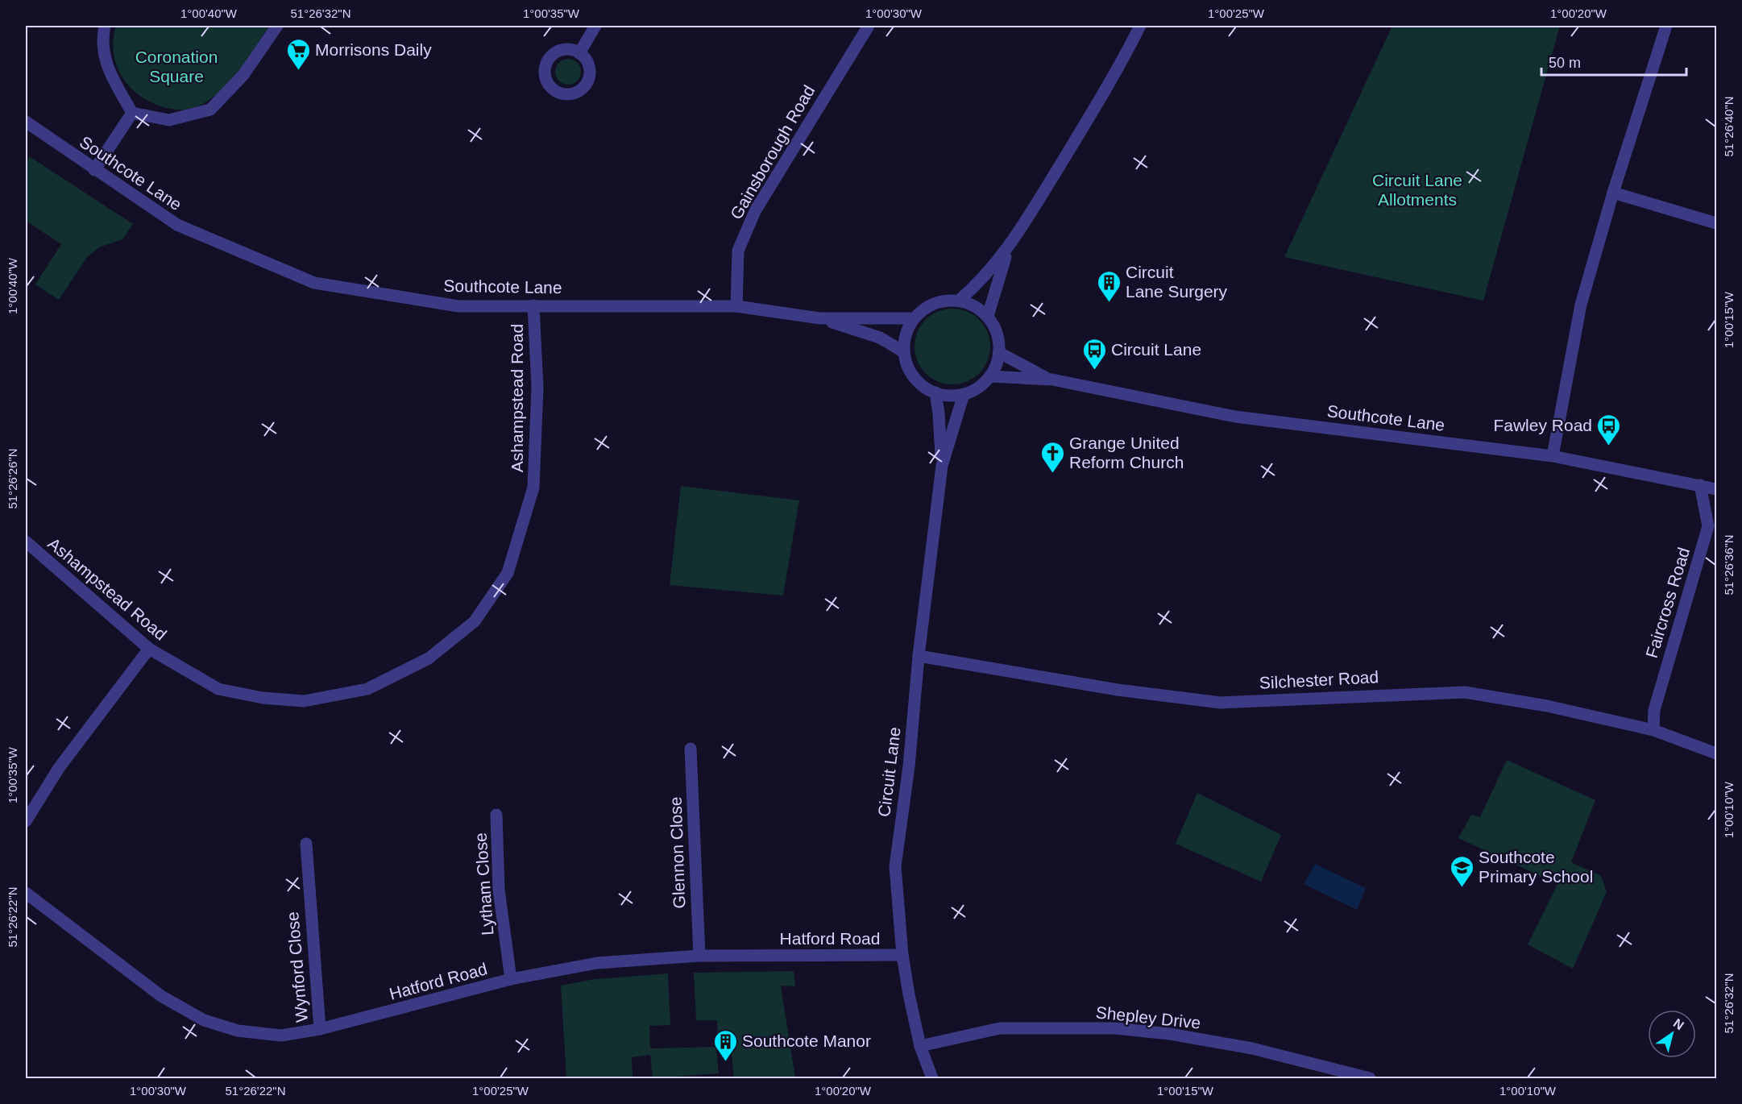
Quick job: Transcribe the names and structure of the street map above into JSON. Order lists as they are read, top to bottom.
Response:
{
  "streets": {
    "street": [
      "Gainsborough Road",
      "Southcote Lane",
      "Ashampstead Road",
      "Faircross Road",
      "Silchester Road",
      "Circuit Lane",
      "Glennon Close",
      "Lytham Close",
      "Hatford Road",
      "Wynford Close",
      "Shepley Drive"
    ]
  },
  "crossings": [
    ["Gainsborough Road", "Southcote Lane"],
    ["Southcote Lane", "Ashampstead Road"],
    ["Southcote Lane", "Faircross Road"],
    ["Southcote Lane", "Circuit Lane"],
    ["Faircross Road", "Silchester Road"],
    ["Silchester Road", "Circuit Lane"],
    ["Circuit Lane", "Hatford Road"],
    ["Circuit Lane", "Shepley Drive"],
    ["Glennon Close", "Hatford Road"],
    ["Lytham Close", "Hatford Road"],
    ["Hatford Road", "Wynford Close"]
  ],
  "parks": ["Coronation Square", "Circuit Lane Allotments"],
  "places": {
    "supermarket": ["Morrisons Daily"],
    "building": ["Circuit Lane Surgery", "Southcote Manor"],
    "bus stop": ["Circuit Lane", "Fawley Road"],
    "church": ["Grange United Reform Church"],
    "school or university": ["Southcote Primary School"]
  },
  "scale_bar": "50 m",
  "north": "top right",
  "coordinates": [
    "1°00'40\"W",
    "51°26'32\"N",
    "1°00'35\"W",
    "1°00'30\"W",
    "1°00'25\"W",
    "1°00'20\"W",
    "51°26'40\"N",
    "1°00'15\"W",
    "51°26'26\"N",
    "51°26'36\"N",
    "1°00'10\"W",
    "51°26'22\"N"
  ]
}
